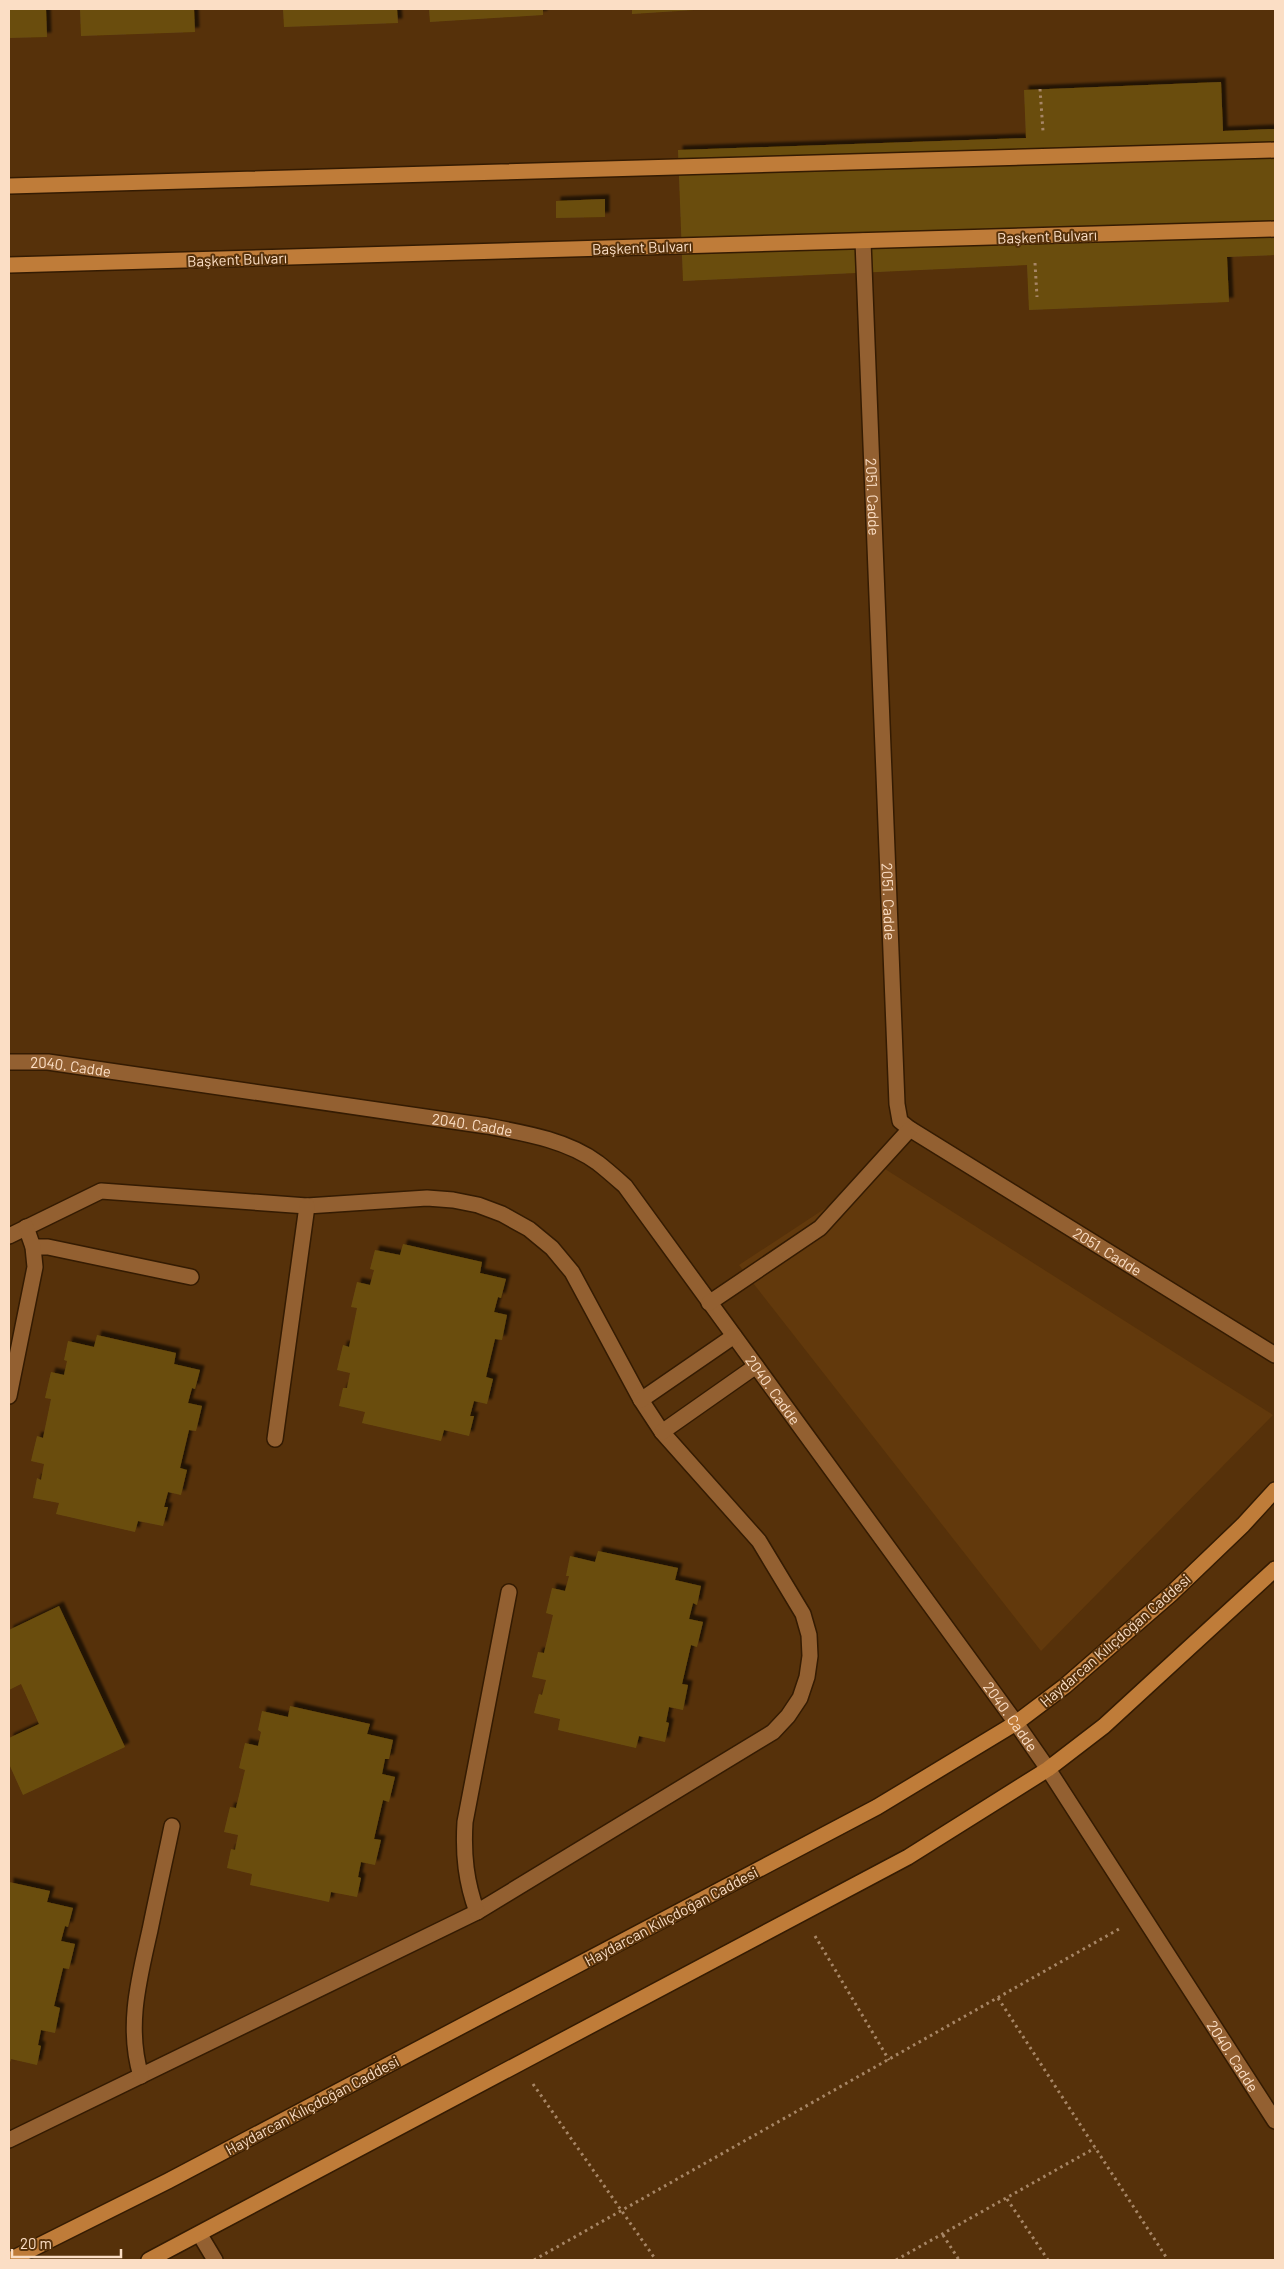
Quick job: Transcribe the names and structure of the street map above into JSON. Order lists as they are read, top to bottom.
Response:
{
  "streets": {
    "main road": ["Başkent Bulvarı", "Haydarcan Kılıçdoğan Caddesi"],
    "street": ["2051. Cadde", "2040. Cadde"]
  },
  "crossings": [
    ["Başkent Bulvarı", "2051. Cadde"],
    ["2040. Cadde", "Haydarcan Kılıçdoğan Caddesi"]
  ],
  "scale_bar": "20 m"
}
